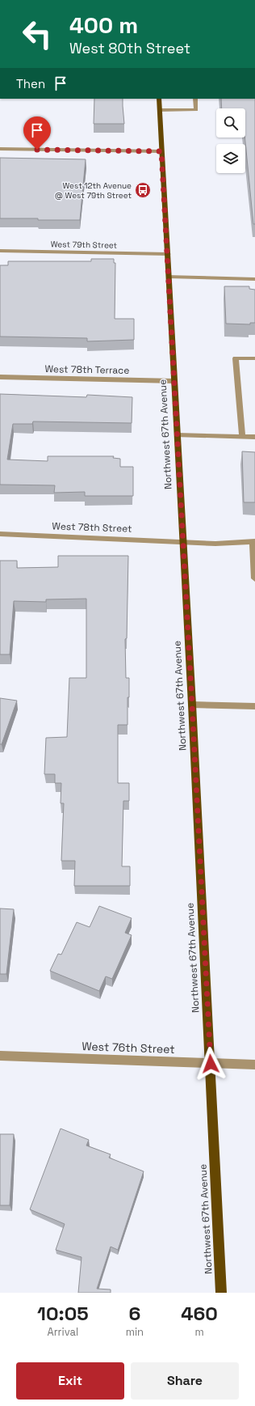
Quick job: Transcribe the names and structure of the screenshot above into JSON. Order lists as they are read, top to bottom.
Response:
{
  "streets": {
    "main road": ["Northwest 67th Avenue"],
    "street": [
      "West 79th Street",
      "West 78th Terrace",
      "West 78th Street",
      "West 76th Street"
    ]
  },
  "crossings": [
    ["West 79th Street", "Northwest 67th Avenue"],
    ["West 78th Terrace", "Northwest 67th Avenue"],
    ["Northwest 67th Avenue", "West 78th Street"],
    ["Northwest 67th Avenue", "West 76th Street"]
  ],
  "places": {
    "bus stop": ["West 12th Avenue @ West 79th Street"]
  },
  "page": {
    "turn": ["400 m", "West 80th Street"],
    "then": "Then",
    "eta": [
      "10:05",
      "Arrival",
      "6",
      "min",
      "460",
      "m"
    ],
    "buttons": ["Exit", "Share"]
  }
}
